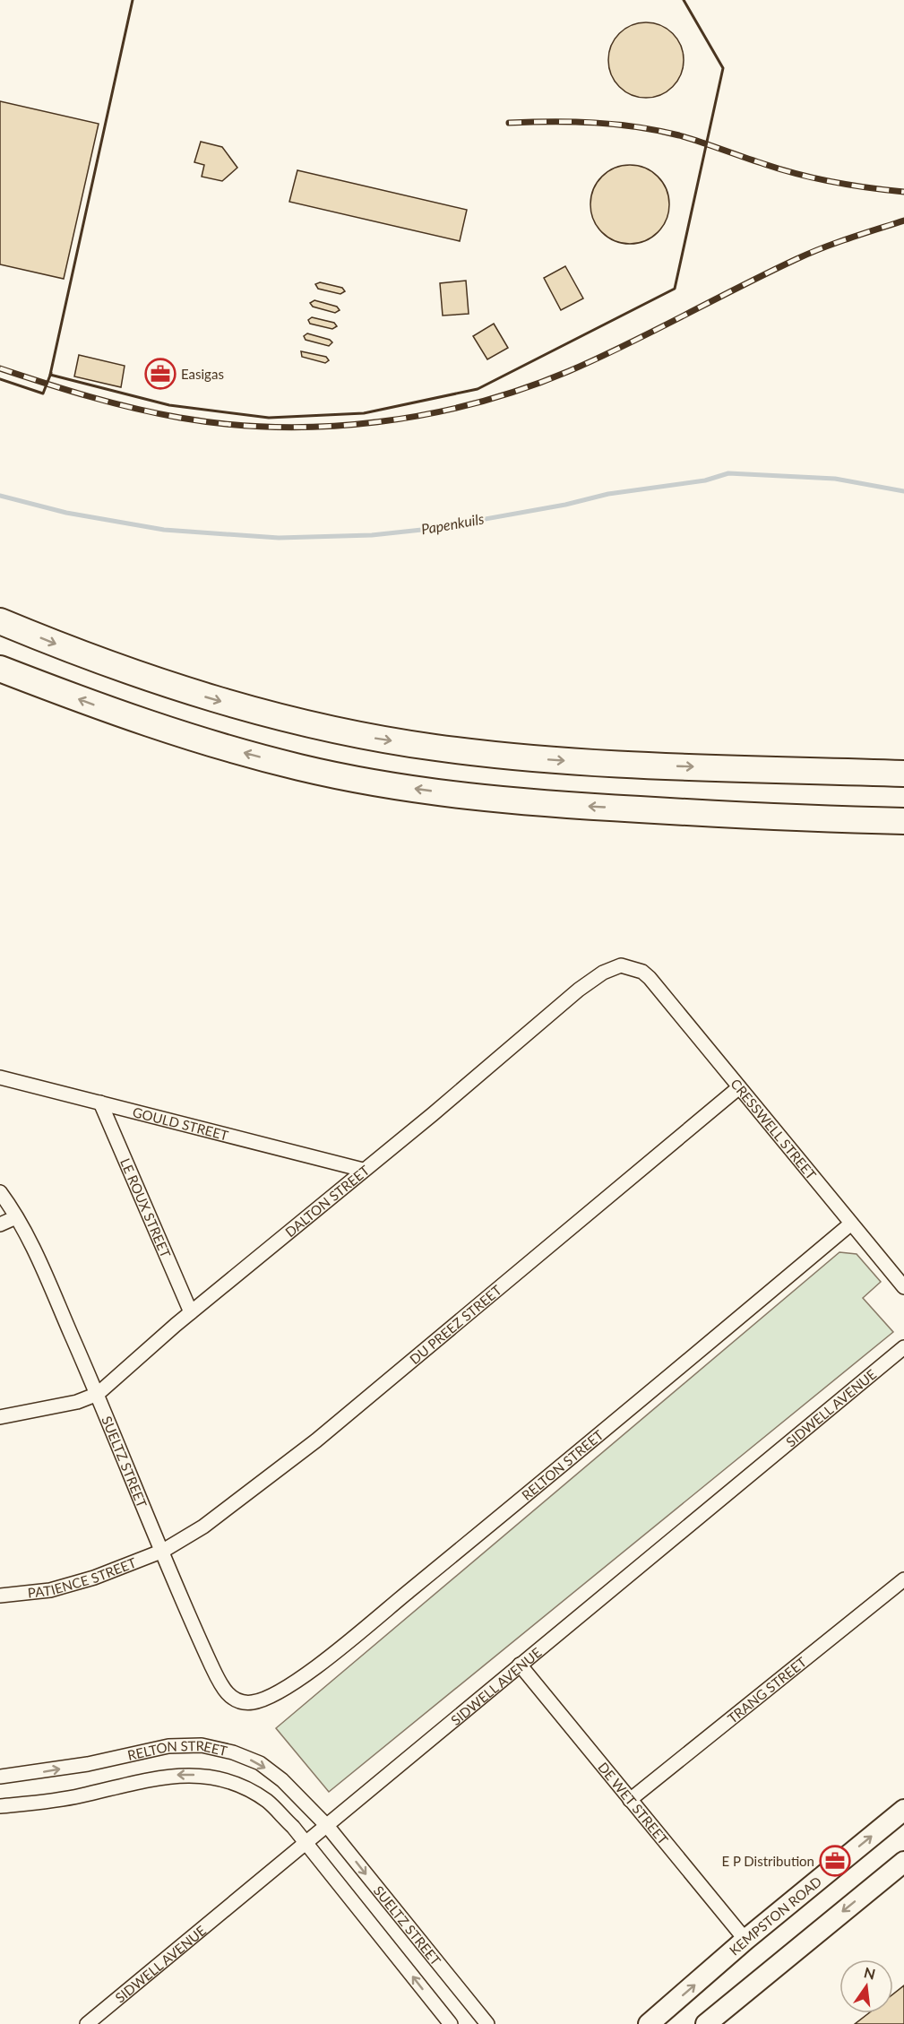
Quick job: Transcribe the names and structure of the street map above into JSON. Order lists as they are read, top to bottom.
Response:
{
  "streets": {
    "main road": ["KEMPSTON ROAD"],
    "street": [
      "GOULD STREET",
      "CRESSWELL STREET",
      "DALTON STREET",
      "LE ROUX STREET",
      "DU PREEZ STREET",
      "SIDWELL AVENUE",
      "SUELTZ STREET",
      "RELTON STREET",
      "PATIENCE STREET",
      "TRANG STREET",
      "DE WET STREET"
    ]
  },
  "crossings": [
    ["GOULD STREET", "DALTON STREET"],
    ["GOULD STREET", "LE ROUX STREET"],
    ["CRESSWELL STREET", "DALTON STREET"],
    ["CRESSWELL STREET", "DU PREEZ STREET"],
    ["CRESSWELL STREET", "RELTON STREET"],
    ["DALTON STREET", "LE ROUX STREET"],
    ["DALTON STREET", "SUELTZ STREET"],
    ["DU PREEZ STREET", "SUELTZ STREET"],
    ["DU PREEZ STREET", "PATIENCE STREET"],
    ["SIDWELL AVENUE", "SUELTZ STREET"],
    ["SIDWELL AVENUE", "RELTON STREET"],
    ["SIDWELL AVENUE", "DE WET STREET"],
    ["SUELTZ STREET", "RELTON STREET"],
    ["SUELTZ STREET", "PATIENCE STREET"],
    ["TRANG STREET", "DE WET STREET"],
    ["DE WET STREET", "KEMPSTON ROAD"]
  ],
  "water": ["Papenkuils"],
  "places": {
    "office": ["Easigas", "E P Distribution"]
  },
  "north": "top"
}
